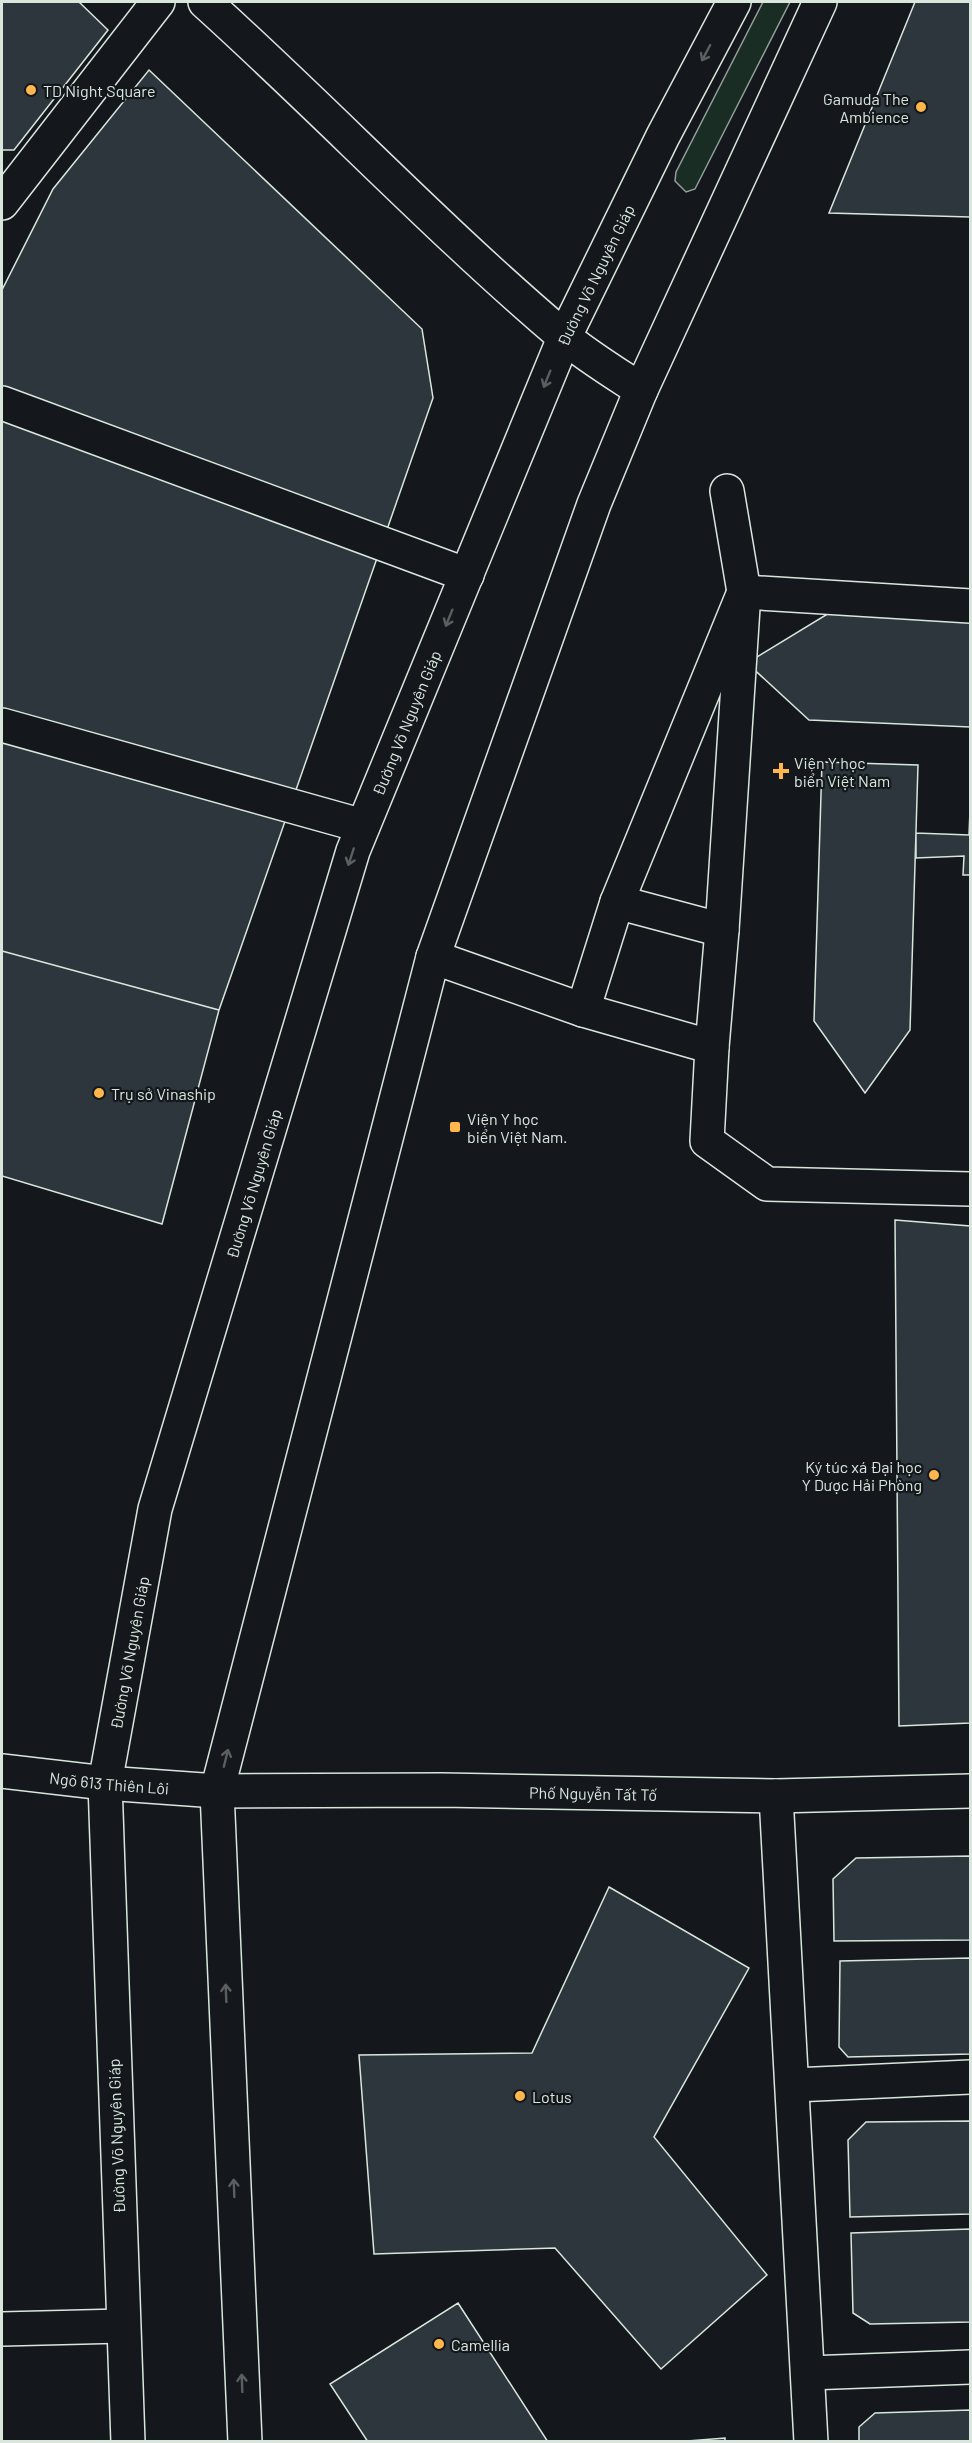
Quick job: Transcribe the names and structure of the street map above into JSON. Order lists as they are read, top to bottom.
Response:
{
  "streets": {
    "main road": ["Đường Võ Nguyên Giáp", "Ngõ 613 Thiên Lôi", "Phố Nguyễn Tất Tố"]
  },
  "crossings": [
    ["Đường Võ Nguyên Giáp", "Ngõ 613 Thiên Lôi"],
    ["Ngõ 613 Thiên Lôi", "Phố Nguyễn Tất Tố"]
  ],
  "places": {
    "other": [
      "TD Night Square",
      "Gamuda The Ambience",
      "Trụ sở Vinaship",
      "Ký túc xá Đại học Y Dược Hải Phòng",
      "Lotus",
      "Camellia"
    ],
    "health": ["Viện Y học biển Việt Nam"],
    "transit": ["Viện Y học biển Việt Nam."]
  }
}
